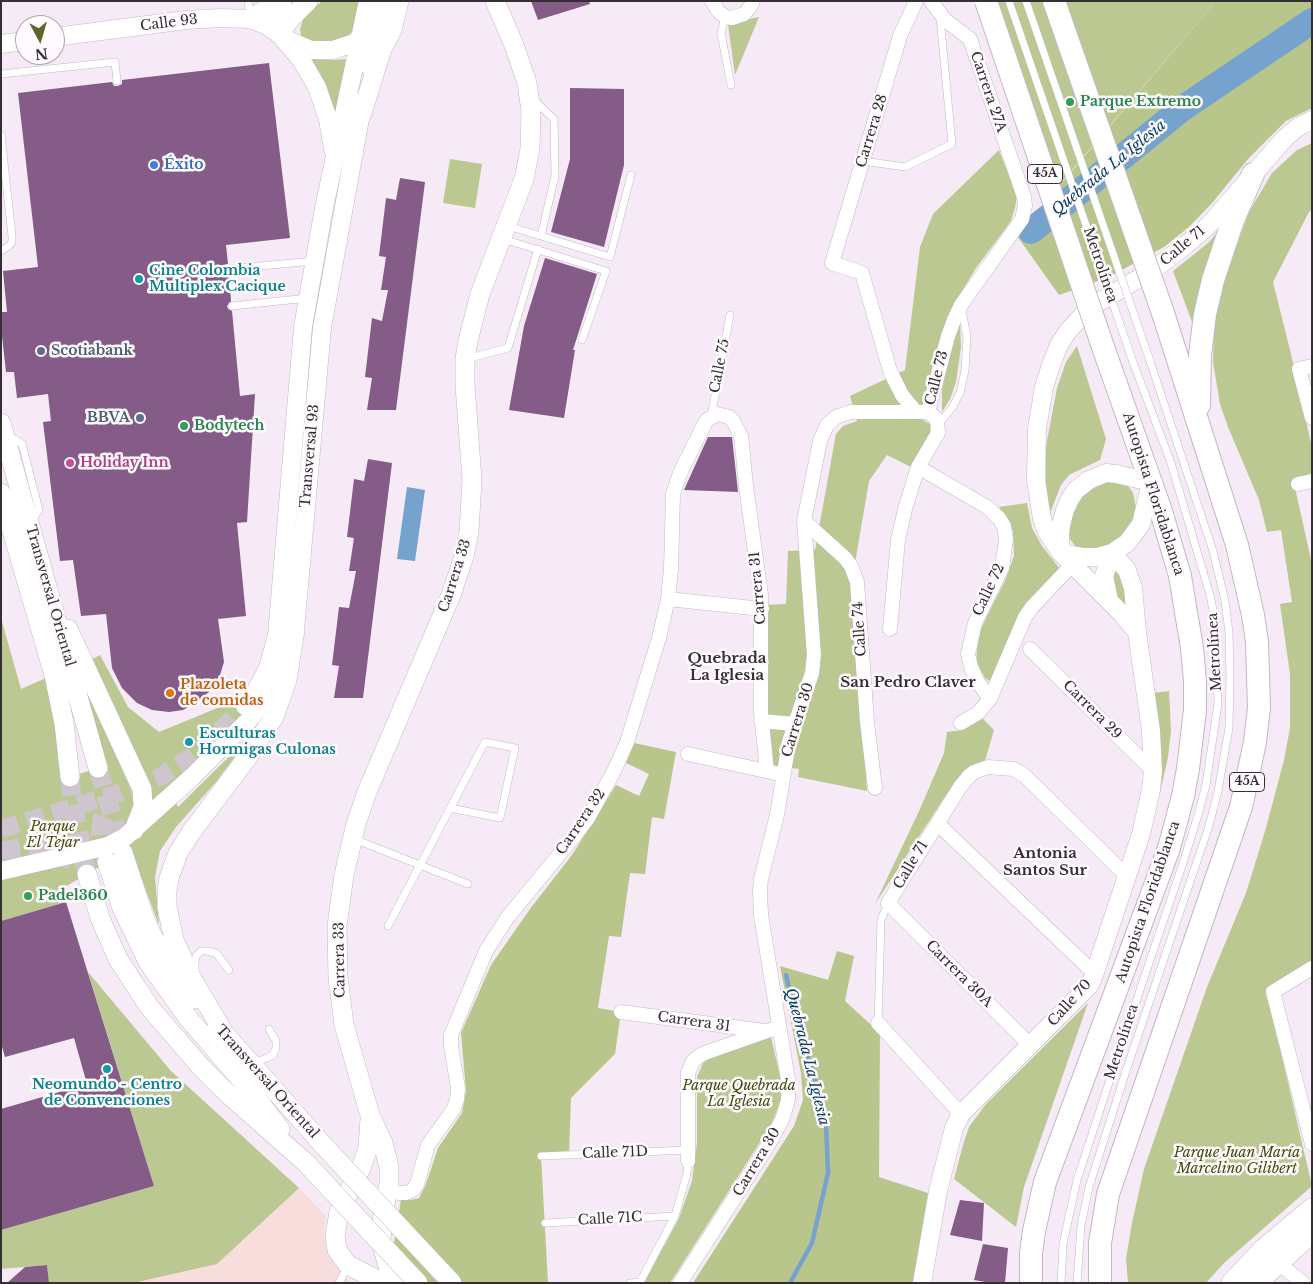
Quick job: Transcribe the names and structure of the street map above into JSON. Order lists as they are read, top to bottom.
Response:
{
  "streets": {
    "highway": ["45A", "Autopista Floridablanca"],
    "main road": ["Carrera 33", "Transversal Oriental"],
    "street": [
      "Calle 93",
      "Carrera 27A",
      "Carrera 28",
      "Calle 71",
      "Calle 73",
      "Transversal 93",
      "Carrera 31",
      "Calle 72",
      "Calle 74",
      "Carrera 29",
      "Carrera 30",
      "Carrera 32",
      "Carrera 30A",
      "Calle 70"
    ],
    "lane": [
      "Metrolínea",
      "Calle 75",
      "Calle 71D",
      "Calle 71C"
    ]
  },
  "crossings": [
    ["Calle 93", "Transversal 93"],
    ["Carrera 27A", "Calle 73"],
    ["Carrera 28", "Calle 73"],
    ["Carrera 28", "Carrera 30"],
    ["Calle 71", "Autopista Floridablanca"],
    ["Calle 71", "Carrera 30A"],
    ["Calle 71", "Calle 70"],
    ["Calle 75", "Carrera 31"],
    ["Calle 75", "Carrera 32"],
    ["Calle 73", "Calle 72"],
    ["Calle 73", "Carrera 30"],
    ["Autopista Floridablanca", "Calle 70"],
    ["Carrera 33", "Carrera 32"],
    ["Carrera 31", "Carrera 30"],
    ["Carrera 31", "Carrera 32"],
    ["Calle 74", "Carrera 30"],
    ["Carrera 29", "Calle 70"],
    ["Carrera 30A", "Calle 70"]
  ],
  "districts": ["Quebrada La Iglesia", "San Pedro Claver", "Antonia Santos Sur"],
  "water": ["Quebrada La Iglesia"],
  "parks": ["Parque El Tejar", "Parque Quebrada La Iglesia", "Parque Juan María Marcelino Gilibert"],
  "places": [
    "Parque Extremo",
    "Éxito",
    "Cine Colombia Multiplex Cacique",
    "Scotiabank",
    "BBVA",
    "Bodytech",
    "Holiday Inn",
    "Plazoleta de comidas",
    "Esculturas Hormigas Culonas",
    "Padel360",
    "Neomundo - Centro de Convenciones"
  ],
  "north": "bottom"
}
